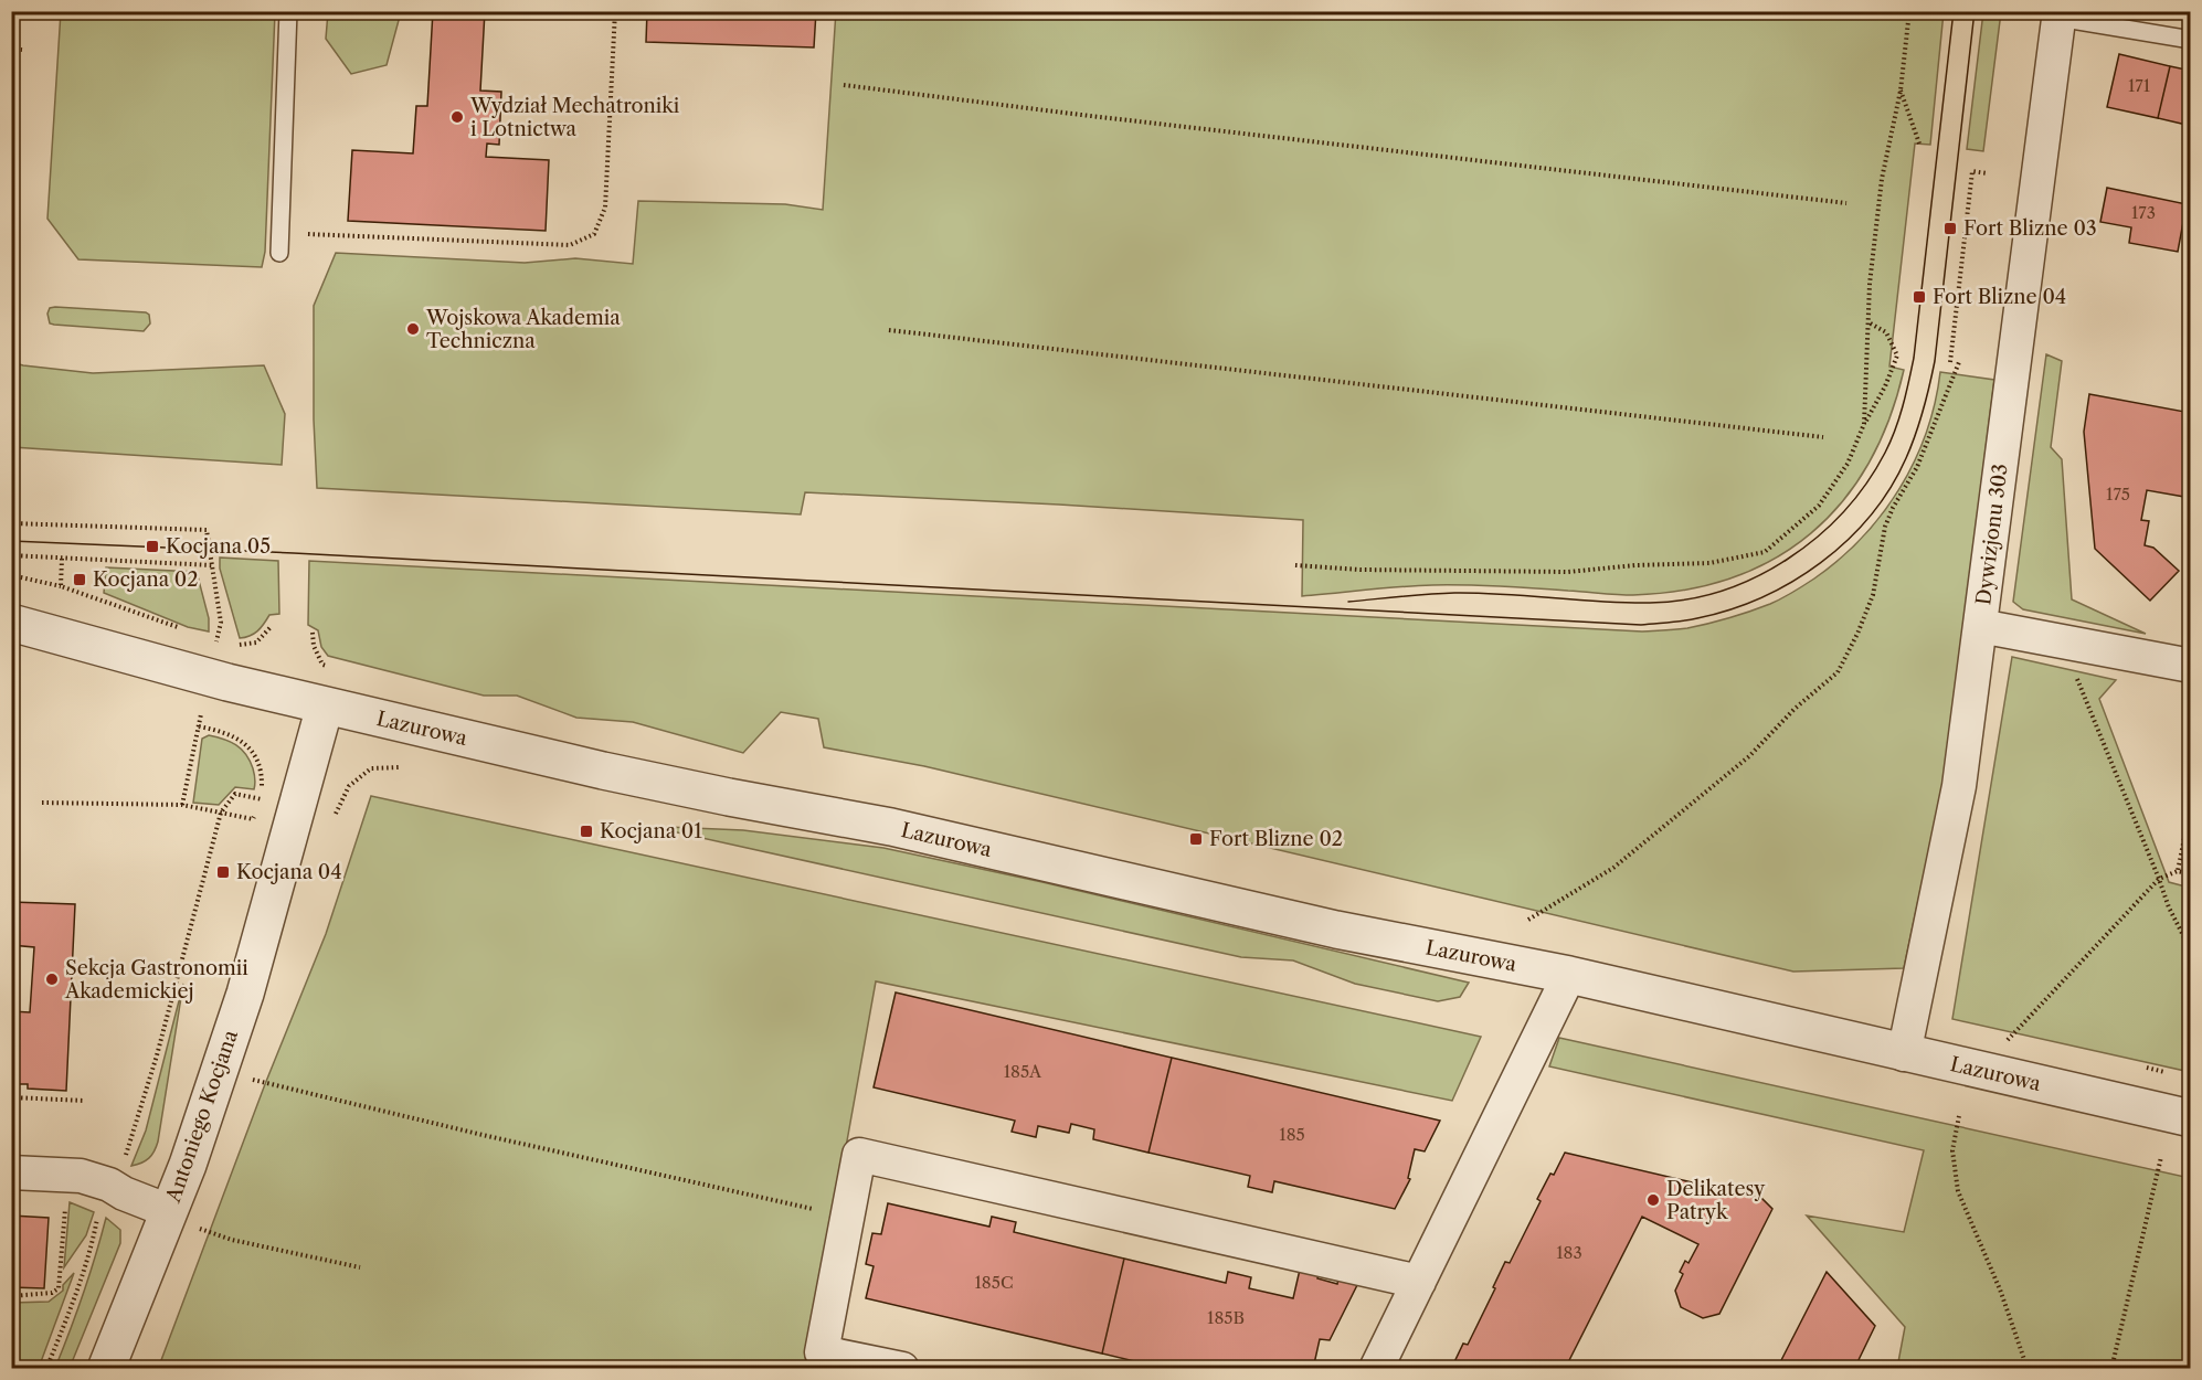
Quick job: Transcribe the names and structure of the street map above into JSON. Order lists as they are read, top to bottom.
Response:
{
  "streets": {
    "street": ["Dywizjonu 303", "Lazurowa", "Antoniego Kocjana"]
  },
  "crossings": [
    ["Dywizjonu 303", "Lazurowa"],
    ["Lazurowa", "Antoniego Kocjana"]
  ],
  "places": {
    "other": [
      "Wydział Mechatroniki i Lotnictwa",
      "Wojskowa Akademia Techniczna",
      "Sekcja Gastronomii Akademickiej",
      "Delikatesy Patryk"
    ],
    "transit": [
      "Fort Blizne 03",
      "Fort Blizne 04",
      "Kocjana 05",
      "Kocjana 02",
      "Kocjana 01",
      "Fort Blizne 02",
      "Kocjana 04"
    ]
  },
  "house_numbers": [
    "171",
    "173",
    "175",
    "185A",
    "185",
    "183",
    "185C",
    "185B"
  ]
}
